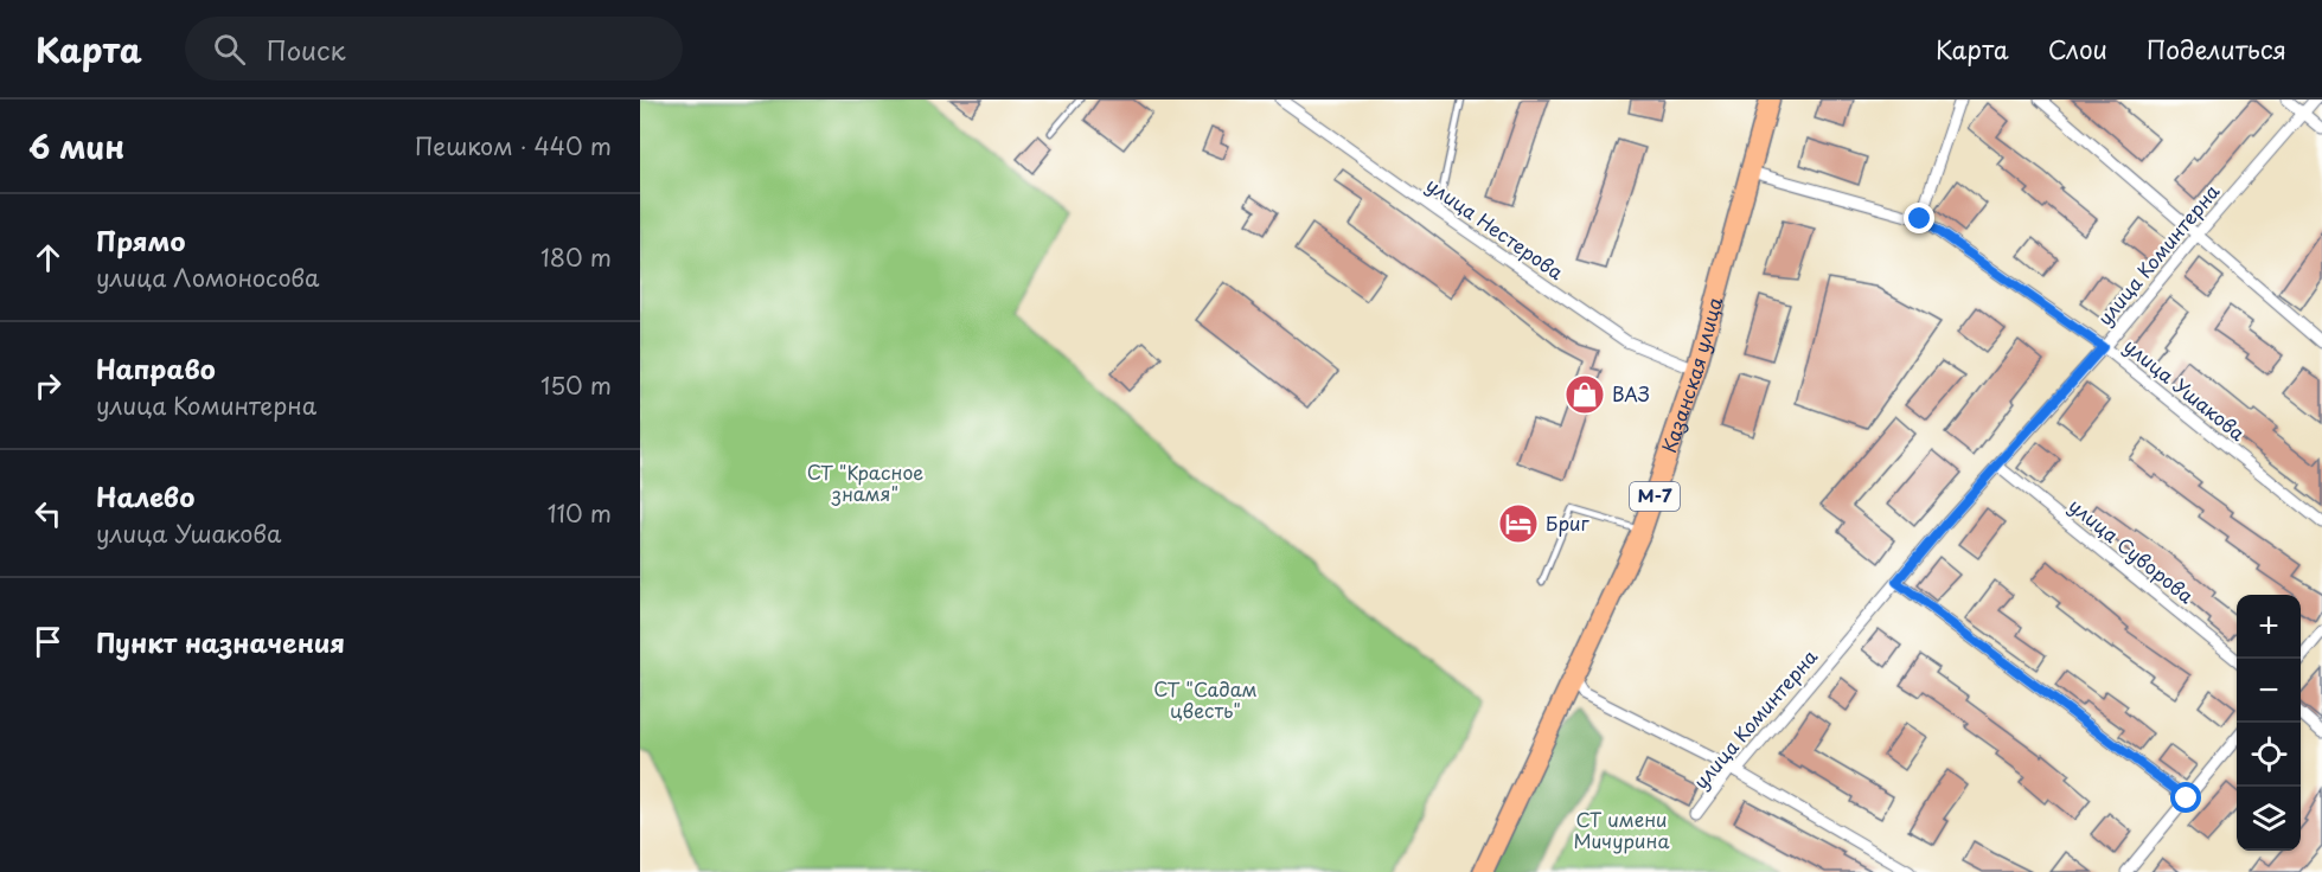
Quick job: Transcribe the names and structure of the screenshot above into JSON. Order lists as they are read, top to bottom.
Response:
{
  "streets": {
    "highway": ["Казанская улица", "М-7"],
    "street": [
      "улица Нестерова",
      "улица Коминтерна",
      "улица Ушакова",
      "улица Суворова"
    ]
  },
  "crossings": [
    ["улица Нестерова", "Казанская улица"],
    ["улица Коминтерна", "улица Ушакова"],
    ["улица Коминтерна", "улица Суворова"],
    ["Казанская улица", "улица Ушакова"]
  ],
  "parks": ["СТ \"Красное знамя\"", "СТ \"Садам цвесть\"", "СТ имени Мичурина"],
  "places": {
    "shop": ["ВАЗ"],
    "hotel": ["Бриг"]
  },
  "page": {
    "header": "Карта",
    "search": "Поиск",
    "nav": ["Карта", "Слои", "Поделиться"],
    "heading": ["6 мин", "Пешком · 440 m"],
    "list": [
      ["Прямо", "улица Ломоносова", "180 m"],
      ["Направо", "улица Коминтерна", "150 m"],
      ["Налево", "улица Ушакова", "110 m"],
      "Пункт назначения"
    ],
    "map_buttons": ["+", "−"]
  }
}
